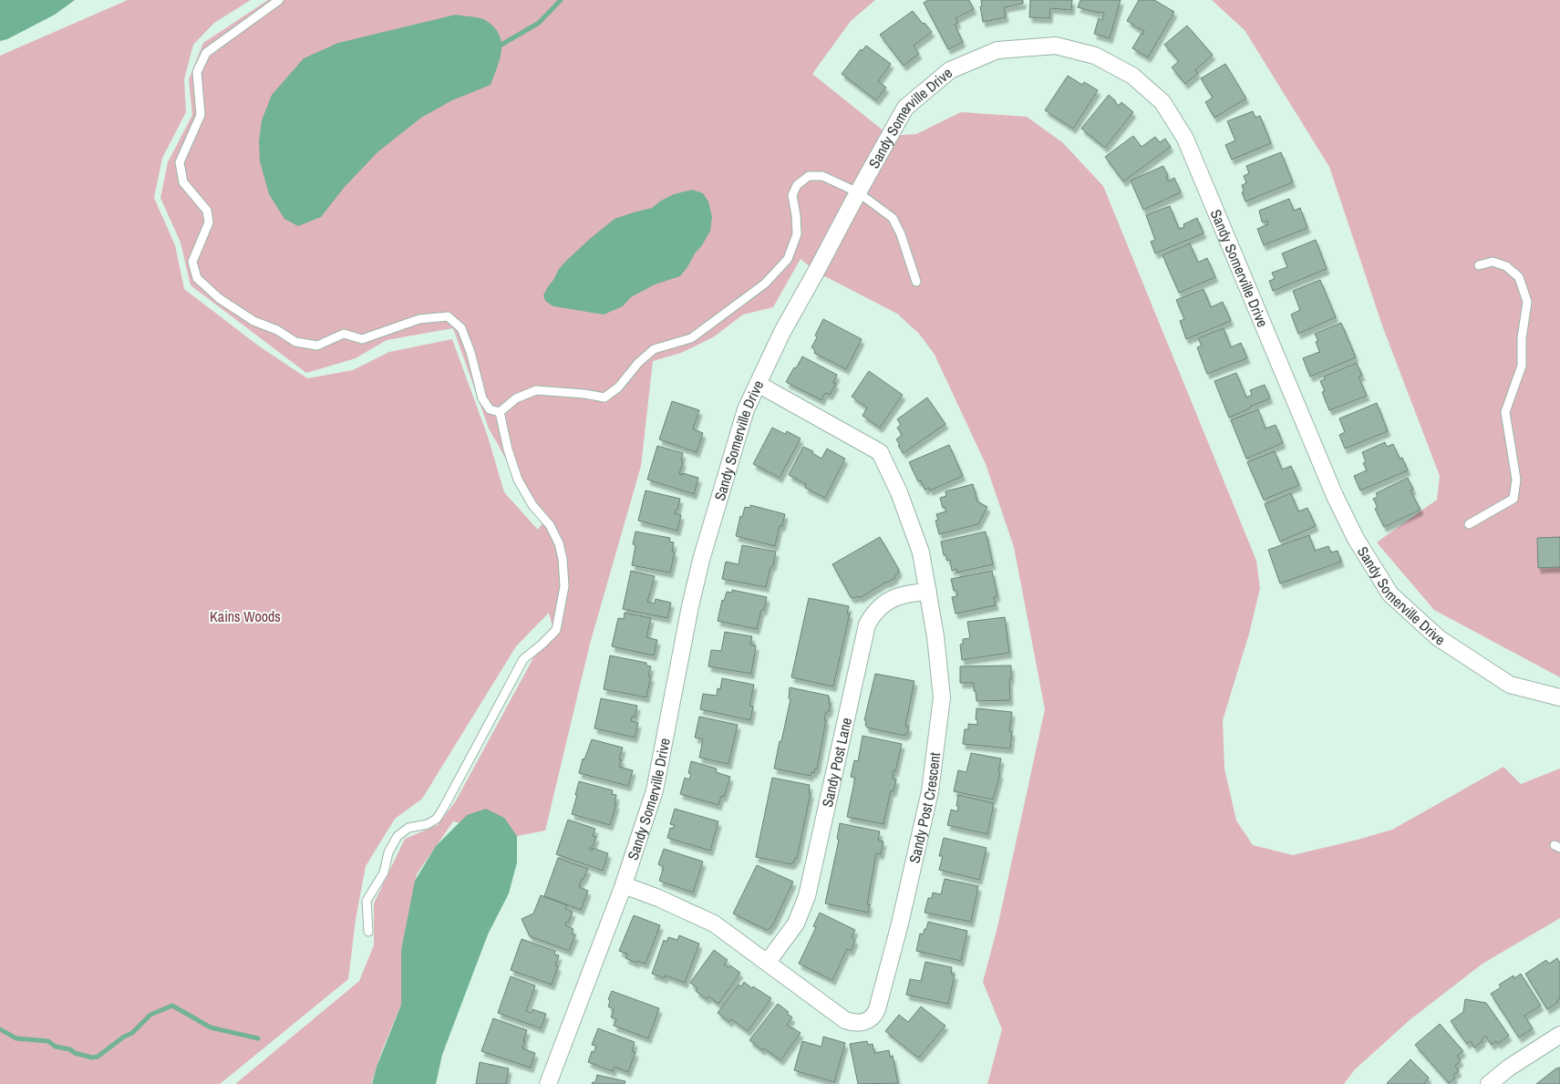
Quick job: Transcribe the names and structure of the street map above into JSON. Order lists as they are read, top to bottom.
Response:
{
  "streets": {
    "street": ["Sandy Somerville Drive", "Sandy Post Lane", "Sandy Post Crescent"]
  },
  "crossings": [
    ["Sandy Somerville Drive", "Sandy Post Crescent"],
    ["Sandy Post Lane", "Sandy Post Crescent"]
  ],
  "parks": ["Kains Woods"]
}
